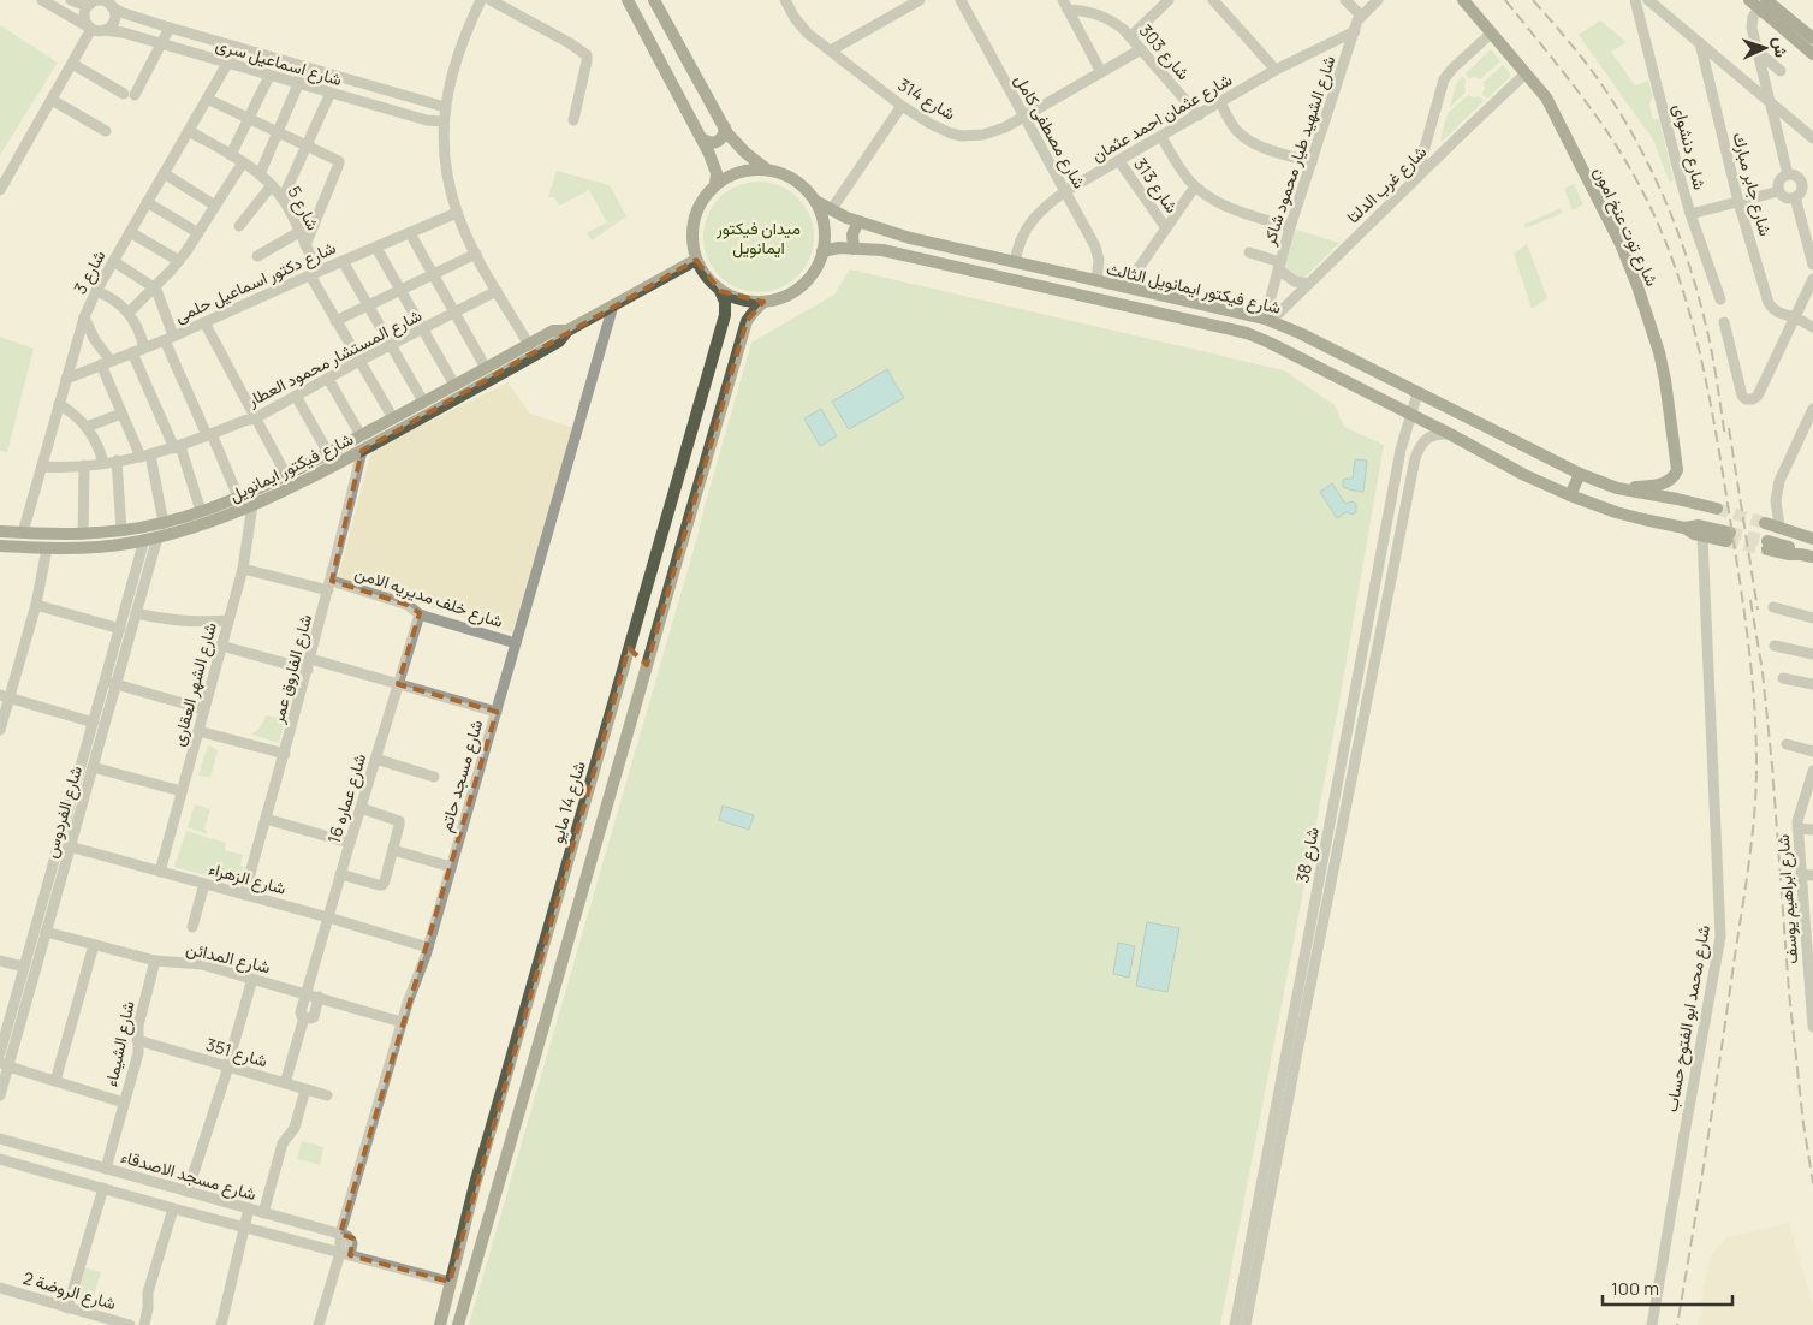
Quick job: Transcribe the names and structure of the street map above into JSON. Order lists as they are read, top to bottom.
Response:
{
  "streets": {
    "main road": [
      "شارع توت عنخ امون",
      "شارع فيكتور ايمانويل الثالث",
      "شارع فيكتور ايمانويل",
      "شارع 14 مايو"
    ],
    "street": [
      "شارع 303",
      "شارع اسماعيل سرى",
      "شارع 314",
      "شارع عثمان احمد عثمان",
      "شارع مصطفى كامل",
      "شارع دنشواى",
      "شارع الشهيد طيار محمود شاكر",
      "شارع غرب الدلتا",
      "شارع جابر مبارك",
      "شارع 313",
      "شارع 5",
      "شارع 3",
      "شارع دكتور اسماعيل حلمى",
      "شارع المستشار محمود العطار",
      "شارع خلف مديريه الامن",
      "شارع الفاروق عمر",
      "شارع الشهر العقارى",
      "شارع مسجد حاتم",
      "شارع عماره 16",
      "شارع الفردوس",
      "شارع 38",
      "شارع الزهراء",
      "شارع ابراهيم يوسف",
      "شارع المدائن",
      "شارع محمد ابو الفتوح حساب",
      "شارع الشيماء",
      "شارع 351",
      "شارع مسجد الاصدقاء",
      "شارع الروضة 2"
    ]
  },
  "crossings": [
    ["شارع 303", "شارع 314"],
    ["شارع 303", "شارع عثمان احمد عثمان"],
    ["شارع اسماعيل سرى", "شارع 3"],
    ["شارع 314", "شارع مصطفى كامل"],
    ["شارع عثمان احمد عثمان", "شارع مصطفى كامل"],
    ["شارع عثمان احمد عثمان", "شارع الشهيد طيار محمود شاكر"],
    ["شارع عثمان احمد عثمان", "شارع 313"],
    ["شارع عثمان احمد عثمان", "شارع فيكتور ايمانويل الثالث"],
    ["شارع مصطفى كامل", "شارع فيكتور ايمانويل الثالث"],
    ["شارع الشهيد طيار محمود شاكر", "شارع غرب الدلتا"],
    ["شارع الشهيد طيار محمود شاكر", "شارع فيكتور ايمانويل الثالث"],
    ["شارع غرب الدلتا", "شارع توت عنخ امون"],
    ["شارع غرب الدلتا", "شارع فيكتور ايمانويل الثالث"],
    ["شارع 5", "شارع 3"],
    ["شارع 5", "شارع دكتور اسماعيل حلمى"],
    ["شارع 5", "شارع المستشار محمود العطار"],
    ["شارع 5", "شارع فيكتور ايمانويل"],
    ["شارع توت عنخ امون", "شارع فيكتور ايمانويل الثالث"],
    ["شارع 3", "شارع دكتور اسماعيل حلمى"],
    ["شارع 3", "شارع المستشار محمود العطار"],
    ["شارع 3", "شارع فيكتور ايمانويل"],
    ["شارع فيكتور ايمانويل الثالث", "شارع فيكتور ايمانويل"],
    ["شارع فيكتور ايمانويل الثالث", "شارع 14 مايو"],
    ["شارع فيكتور ايمانويل الثالث", "شارع 38"],
    ["شارع فيكتور ايمانويل الثالث", "شارع محمد ابو الفتوح حساب"],
    ["شارع فيكتور ايمانويل", "شارع الفاروق عمر"],
    ["شارع فيكتور ايمانويل", "شارع الشهر العقارى"],
    ["شارع فيكتور ايمانويل", "شارع مسجد حاتم"],
    ["شارع فيكتور ايمانويل", "شارع 14 مايو"],
    ["شارع فيكتور ايمانويل", "شارع الفردوس"],
    ["شارع خلف مديريه الامن", "شارع الفاروق عمر"],
    ["شارع خلف مديريه الامن", "شارع الشهر العقارى"],
    ["شارع خلف مديريه الامن", "شارع مسجد حاتم"],
    ["شارع خلف مديريه الامن", "شارع عماره 16"],
    ["شارع الفاروق عمر", "شارع الزهراء"],
    ["شارع الشهر العقارى", "شارع الزهراء"],
    ["شارع مسجد حاتم", "شارع الزهراء"],
    ["شارع مسجد حاتم", "شارع المدائن"],
    ["شارع مسجد حاتم", "شارع مسجد الاصدقاء"],
    ["شارع عماره 16", "شارع الزهراء"],
    ["شارع عماره 16", "شارع المدائن"],
    ["شارع الفردوس", "شارع الزهراء"],
    ["شارع الفردوس", "شارع المدائن"],
    ["شارع المدائن", "شارع الشيماء"],
    ["شارع الشيماء", "شارع 351"],
    ["شارع الشيماء", "شارع مسجد الاصدقاء"]
  ],
  "parks": ["ميدان فيكتور ايمانويل"],
  "scale_bar": "100 m",
  "north": "right"
}
